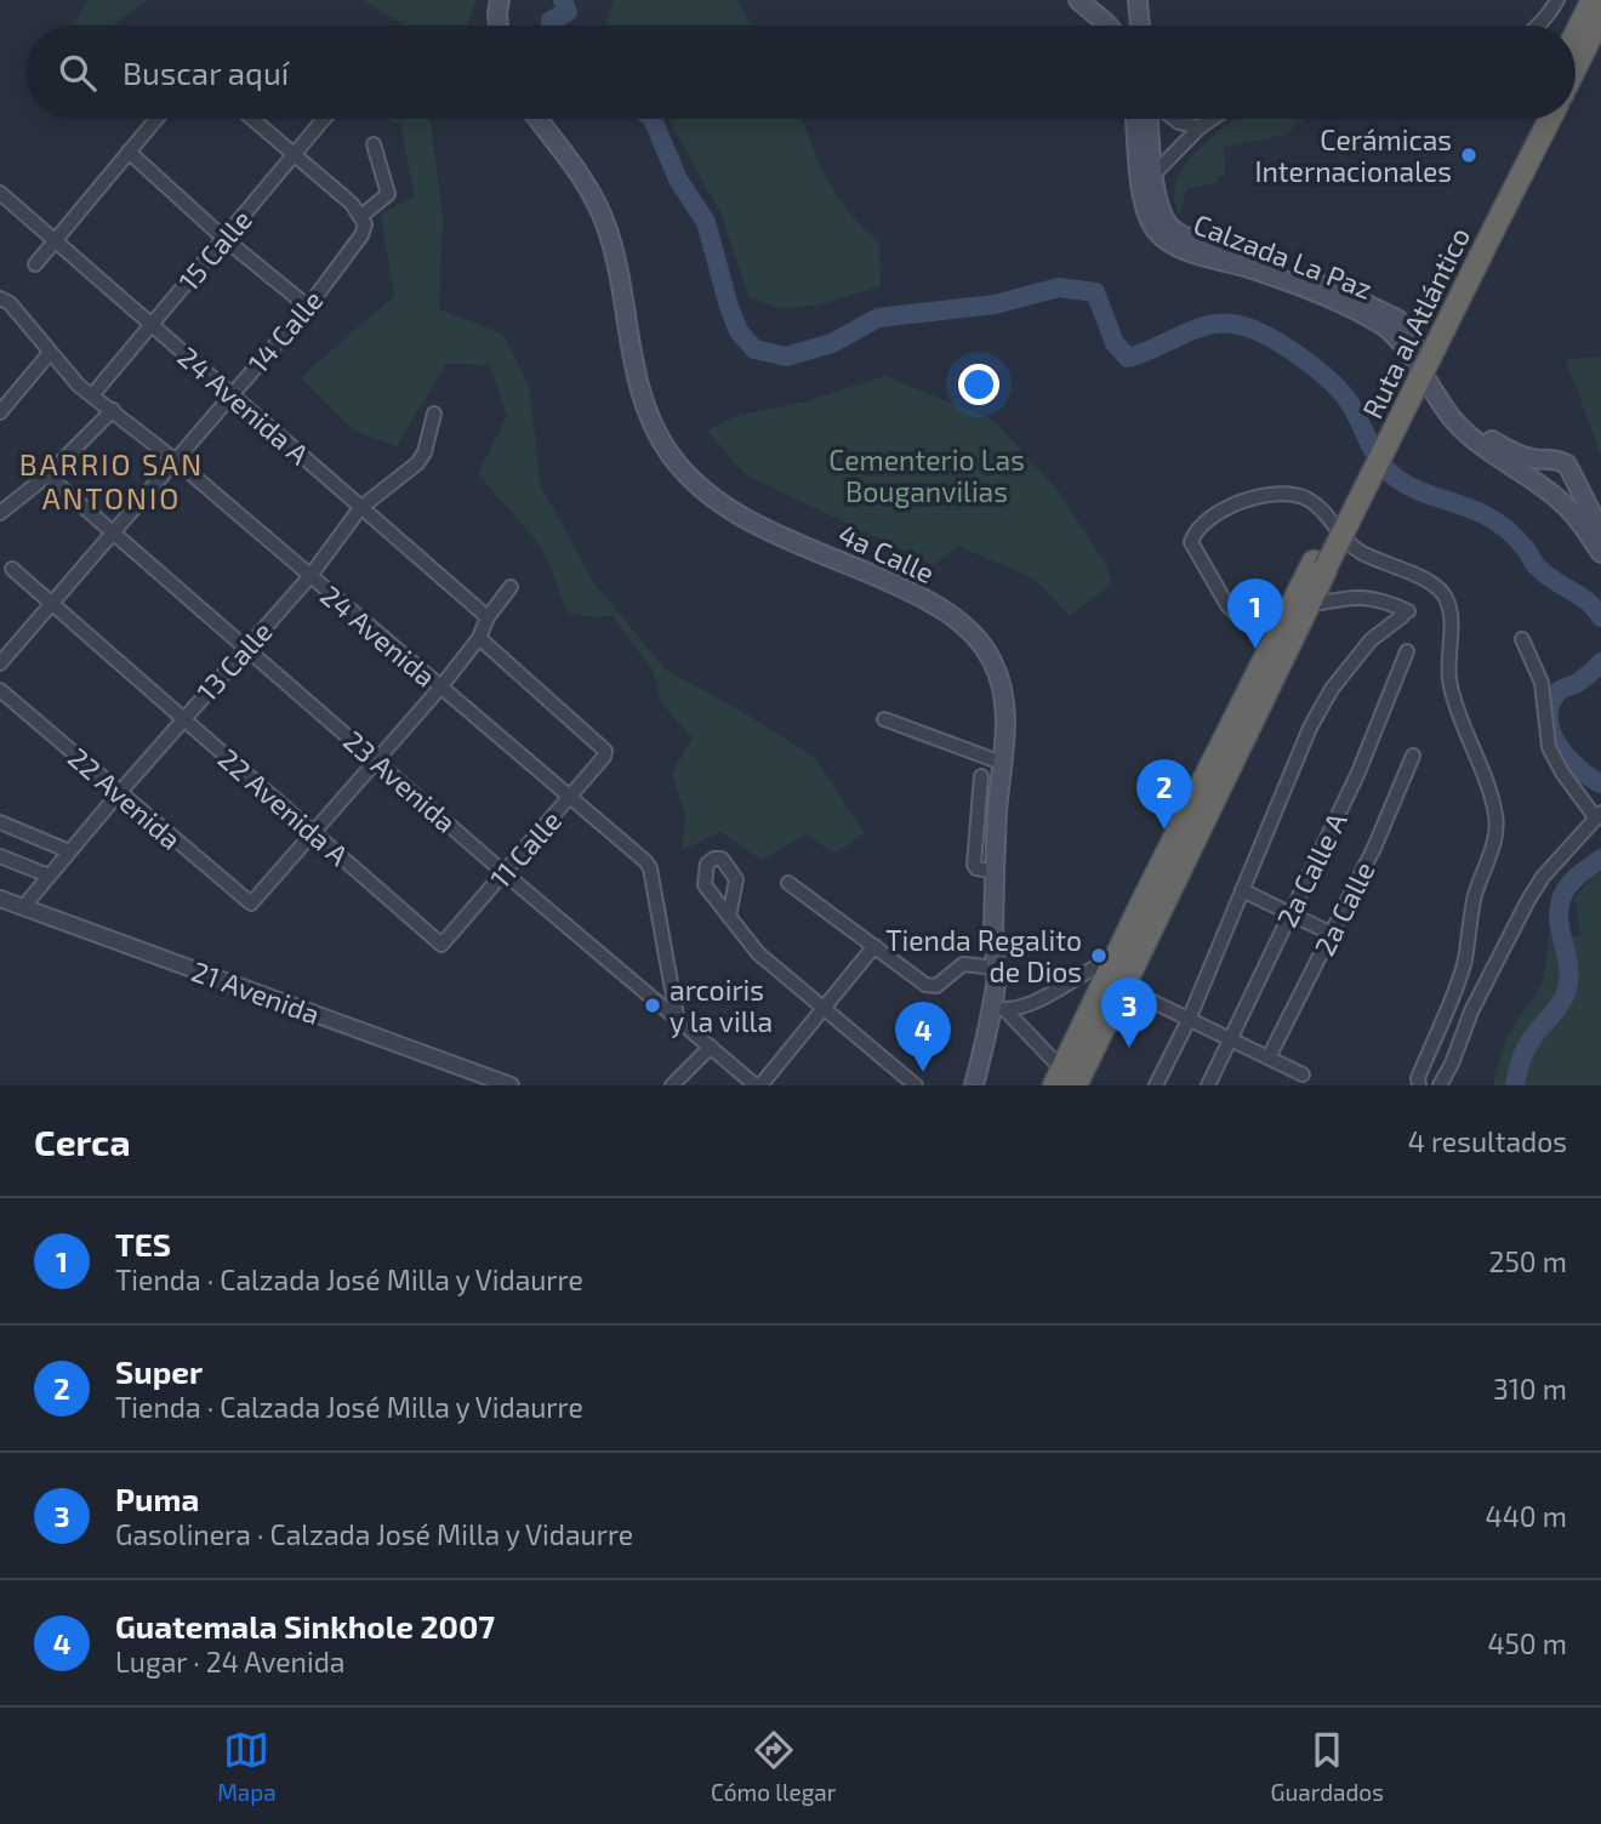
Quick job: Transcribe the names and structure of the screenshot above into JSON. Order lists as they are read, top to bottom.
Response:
{
  "streets": {
    "highway": ["Ruta al Atlántico"],
    "main road": ["Calzada La Paz", "4a Calle"],
    "street": [
      "15 Calle",
      "14 Calle",
      "24 Avenida A",
      "24 Avenida",
      "13 Calle",
      "23 Avenida",
      "22 Avenida",
      "22 Avenida A",
      "11 Calle",
      "2a Calle A",
      "2a Calle",
      "21 Avenida"
    ]
  },
  "crossings": [
    ["15 Calle", "24 Avenida A"],
    ["15 Calle", "24 Avenida"],
    ["14 Calle", "24 Avenida A"],
    ["14 Calle", "24 Avenida"],
    ["14 Calle", "23 Avenida"],
    ["14 Calle", "22 Avenida A"],
    ["24 Avenida A", "13 Calle"],
    ["24 Avenida", "13 Calle"],
    ["24 Avenida", "23 Avenida"],
    ["24 Avenida", "11 Calle"],
    ["13 Calle", "23 Avenida"],
    ["13 Calle", "22 Avenida"],
    ["13 Calle", "22 Avenida A"],
    ["13 Calle", "21 Avenida"],
    ["23 Avenida", "11 Calle"],
    ["22 Avenida", "22 Avenida A"],
    ["22 Avenida A", "11 Calle"]
  ],
  "districts": ["BARRIO SAN ANTONIO"],
  "parks": ["Cementerio Las Bouganvilias"],
  "places": ["Cerámicas Internacionales", "Tienda Regalito de Dios", "arcoiris y la villa"],
  "page": {
    "search": "Buscar aquí",
    "pins": [
      "1",
      "2",
      "3",
      "4"
    ],
    "heading": ["Cerca", "4 resultados"],
    "list": [
      {
        "mark": "1",
        "name": "TES",
        "note": "Tienda · Calzada José Milla y Vidaurre",
        "value": "250 m"
      },
      {
        "mark": "2",
        "name": "Super",
        "note": "Tienda · Calzada José Milla y Vidaurre",
        "value": "310 m"
      },
      {
        "mark": "3",
        "name": "Puma",
        "note": "Gasolinera · Calzada José Milla y Vidaurre",
        "value": "440 m"
      },
      {
        "mark": "4",
        "name": "Guatemala Sinkhole 2007",
        "note": "Lugar · 24 Avenida",
        "value": "450 m"
      }
    ],
    "nav": ["Mapa", "Cómo llegar", "Guardados"]
  }
}
